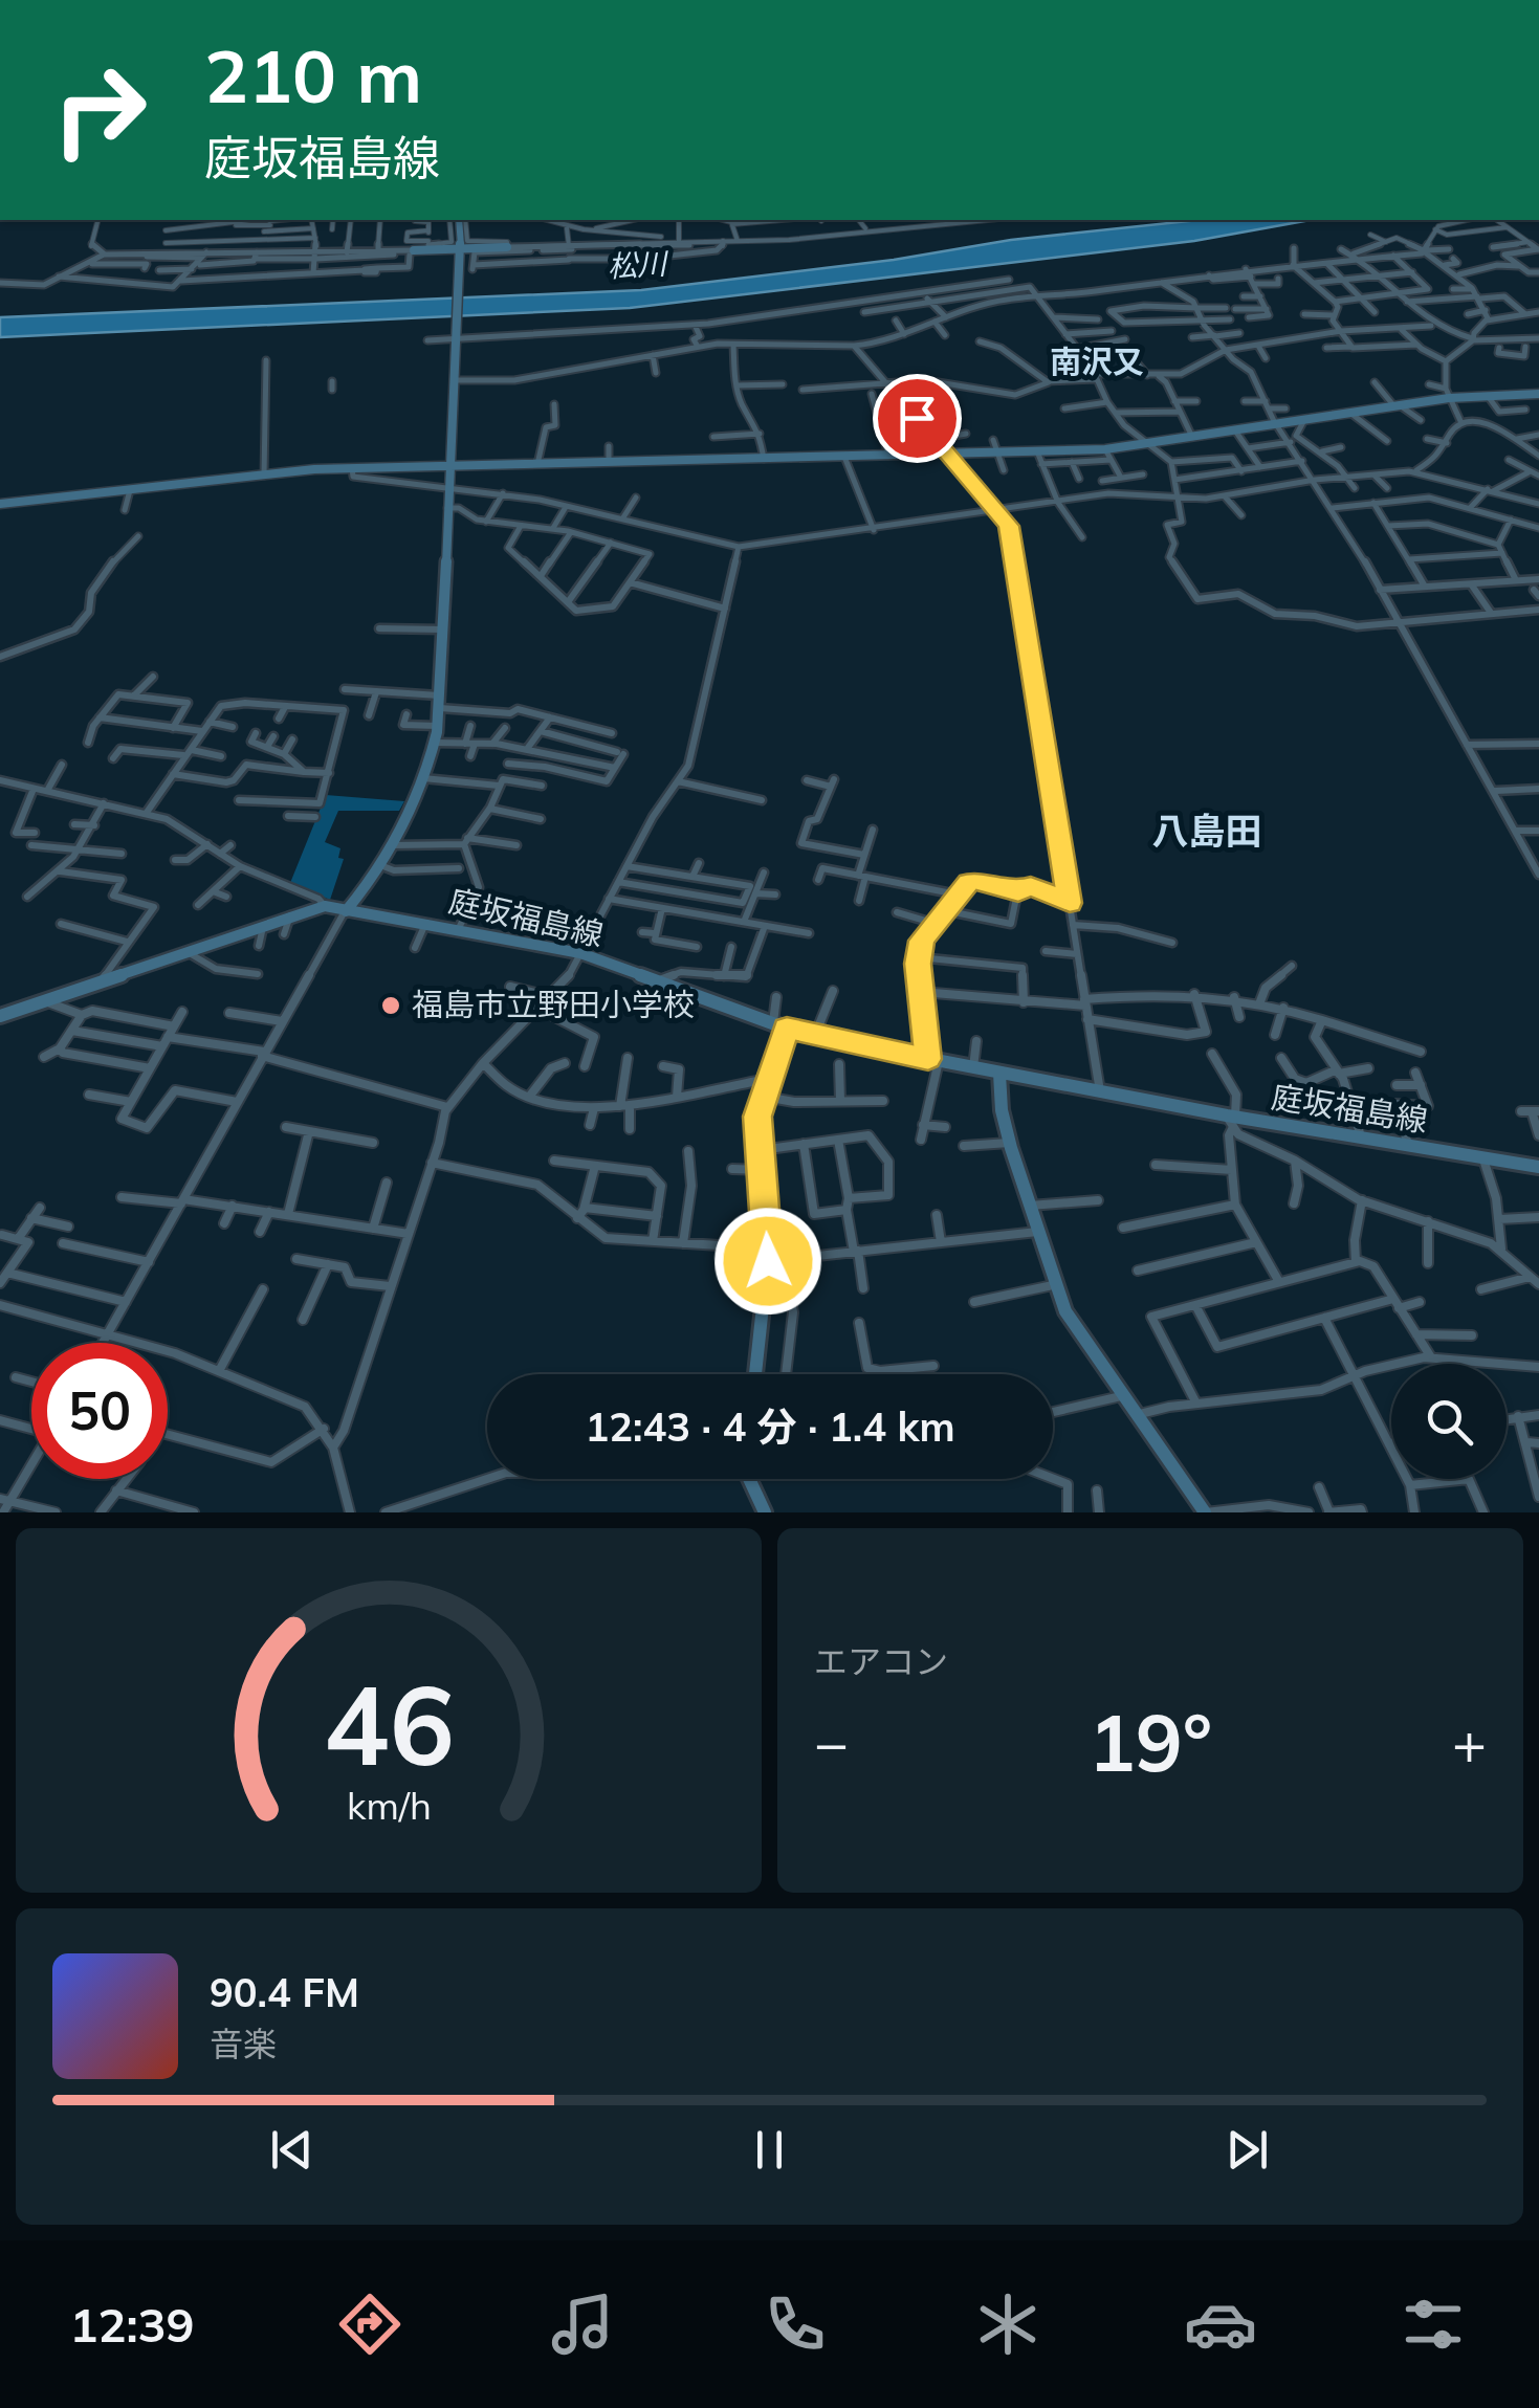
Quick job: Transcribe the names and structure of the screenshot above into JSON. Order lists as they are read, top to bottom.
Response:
{
  "streets": {
    "street": ["庭坂福島線"]
  },
  "districts": ["南沢又", "八島田"],
  "water": ["松川"],
  "places": ["福島市立野田小学校"],
  "page": {
    "turn": ["210 m", "庭坂福島線"],
    "limit": "50",
    "trip": "12:43 · 4 分 · 1.4 km",
    "tile": "エアコン",
    "heat": ["−", "19°", "+"],
    "song": ["90.4 FM", "音楽"],
    "tabs": "12:39",
    "gauge": ["46", "km/h"]
  }
}
